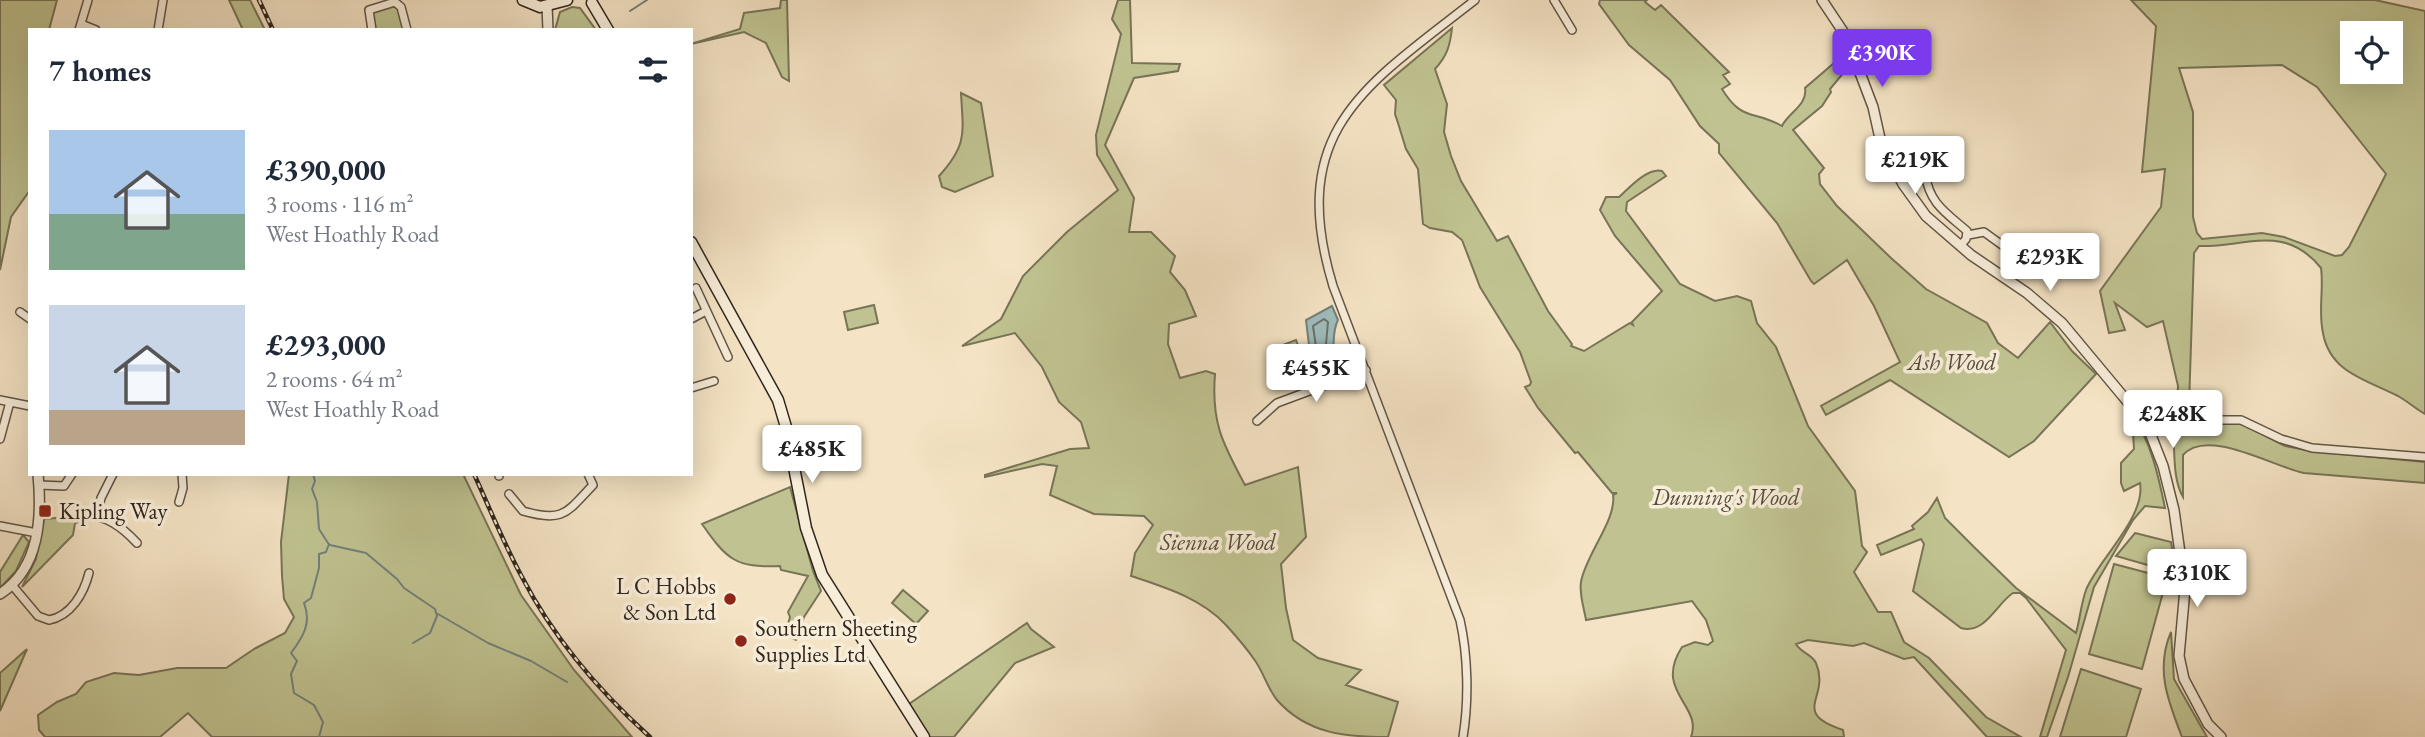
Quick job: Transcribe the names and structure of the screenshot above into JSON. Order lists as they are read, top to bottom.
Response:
{
  "parks": ["Ash Wood", "Dunning's Wood", "Sienna Wood"],
  "places": {
    "transit": ["Kipling Way"],
    "other": ["L C Hobbs & Son Ltd", "Southern Sheeting Supplies Ltd"]
  },
  "page": {
    "heading": "7 homes",
    "price": [
      "£390K",
      "£219K",
      "£293K",
      "£455K",
      "£248K",
      "£485K",
      "£310K"
    ],
    "list": [
      {
        "name": "£390,000",
        "note": "3 rooms · 116 m² · West Hoathly Road"
      },
      {
        "name": "£293,000",
        "note": "2 rooms · 64 m² · West Hoathly Road"
      }
    ]
  }
}
